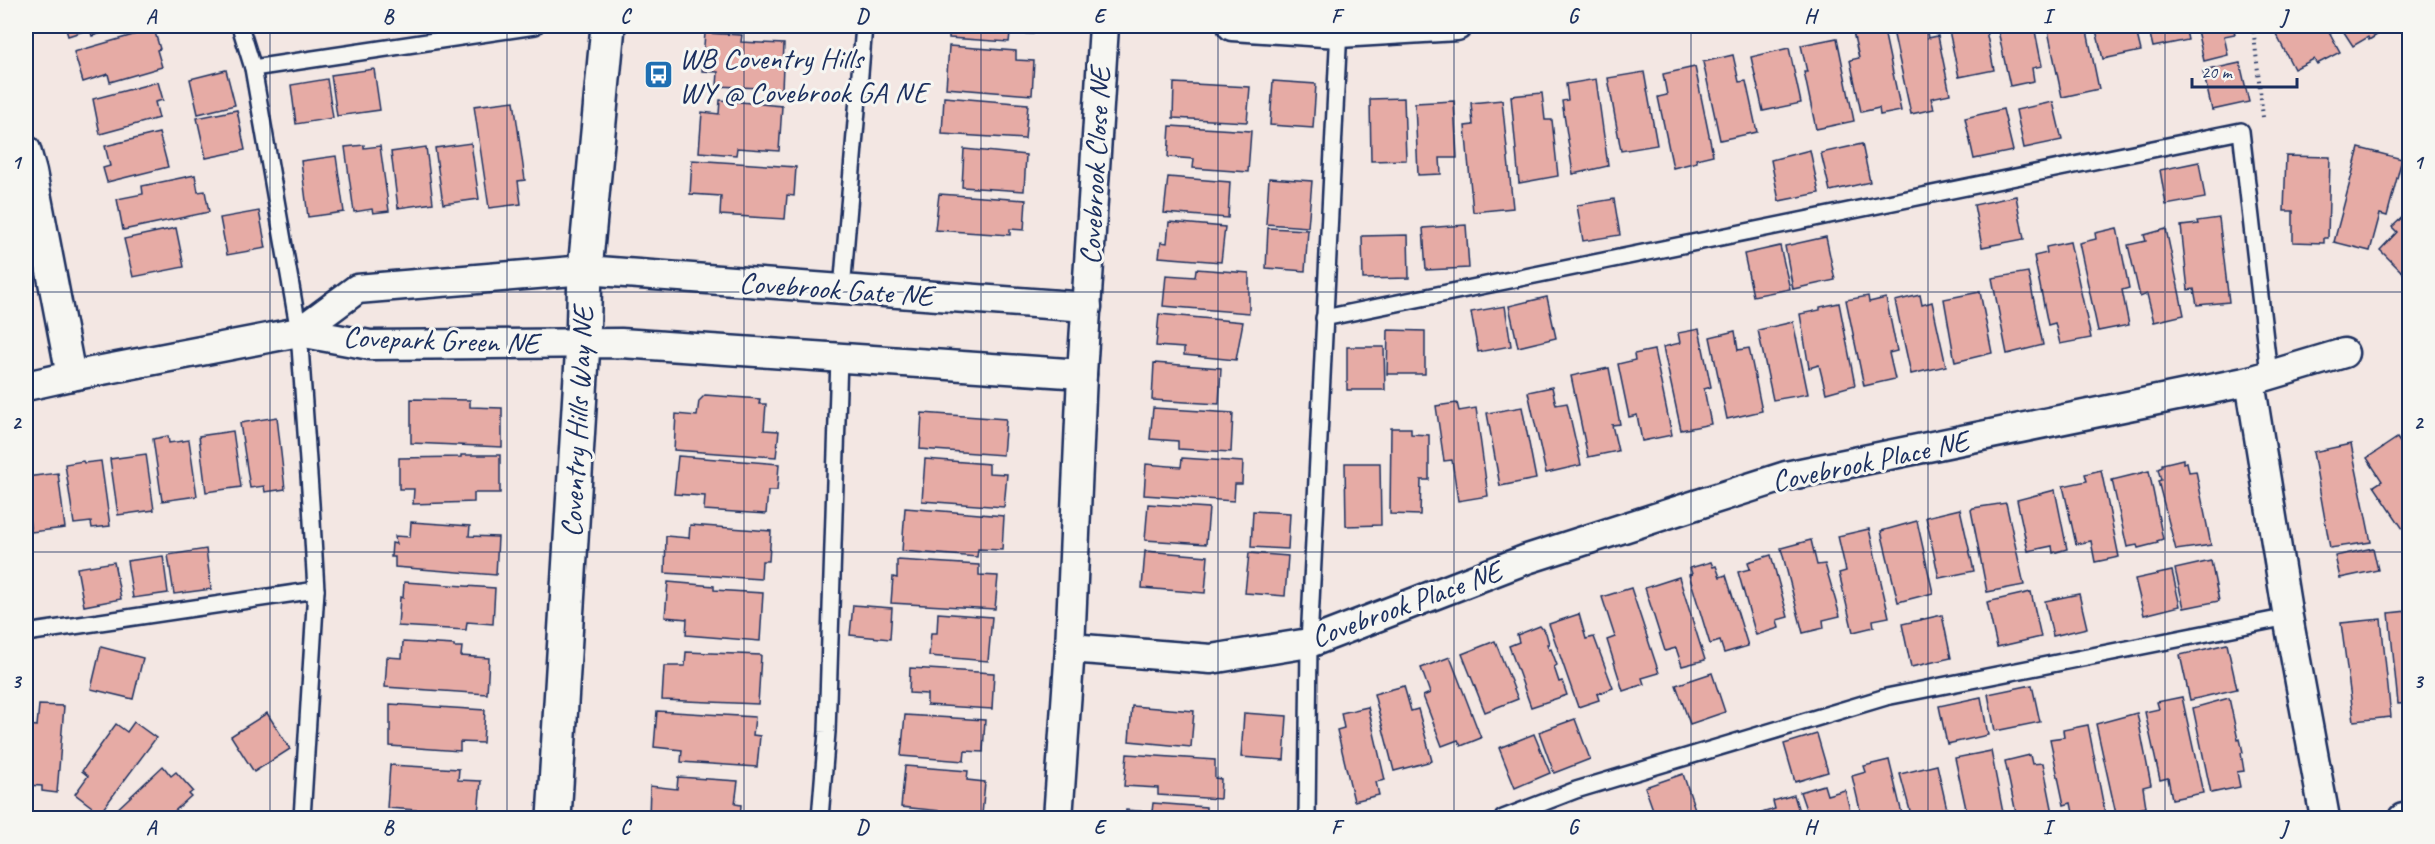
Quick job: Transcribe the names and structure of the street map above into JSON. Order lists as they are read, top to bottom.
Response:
{
  "streets": {
    "street": [
      "Covebrook Close NE",
      "Covebrook Gate NE",
      "Covepark Green NE",
      "Coventry Hills Way NE",
      "Covebrook Place NE"
    ]
  },
  "crossings": [
    ["Covebrook Close NE", "Covebrook Gate NE"],
    ["Covebrook Gate NE", "Covepark Green NE"],
    ["Covebrook Gate NE", "Coventry Hills Way NE"],
    ["Covepark Green NE", "Coventry Hills Way NE"]
  ],
  "places": {
    "bus stop": ["WB Coventry Hills WY @ Covebrook GA NE"]
  },
  "scale_bar": "20 m",
  "grid": {
    "columns": [
      "A",
      "B",
      "C",
      "D",
      "E",
      "F",
      "G",
      "H",
      "I",
      "J"
    ],
    "rows": ["1", "2", "3"]
  }
}
